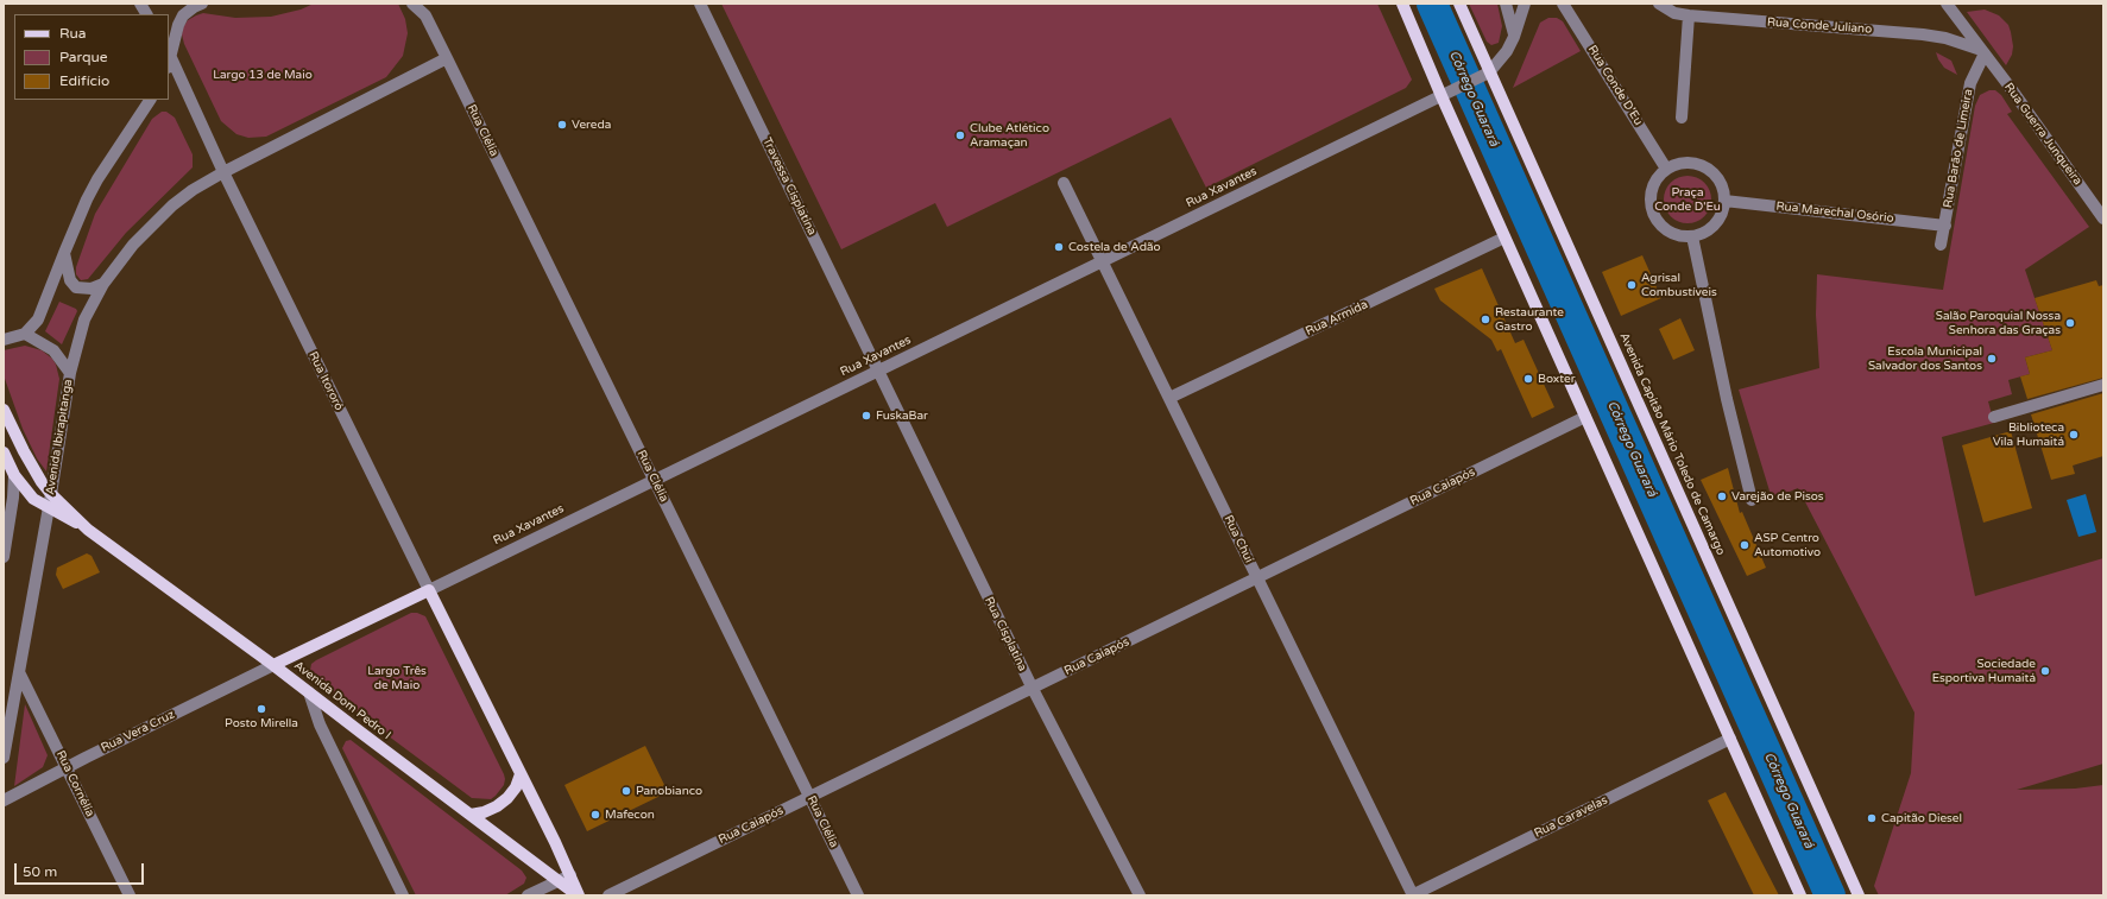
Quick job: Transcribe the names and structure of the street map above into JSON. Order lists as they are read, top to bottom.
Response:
{
  "streets": {
    "main road": ["Rua Xavantes", "Avenida Capitão Mário Toledo de Camargo", "Avenida Dom Pedro I"],
    "street": [
      "Rua Conde Juliano",
      "Rua Conde D'Eu",
      "Rua Clélia",
      "Rua Guerra Junqueira",
      "Rua Barão de Limeira",
      "Travessa Cisplatina",
      "Rua Marechal Osório",
      "Rua Armida",
      "Rua Itororó",
      "Avenida Ibirapitanga",
      "Rua Caiapós",
      "Rua Chuí",
      "Rua Cisplatina",
      "Rua Vera Cruz",
      "Rua Cornélia",
      "Rua Caravelas"
    ]
  },
  "crossings": [
    ["Rua Conde Juliano", "Rua Guerra Junqueira"],
    ["Rua Conde Juliano", "Rua Barão de Limeira"],
    ["Rua Conde D'Eu", "Rua Marechal Osório"],
    ["Rua Clélia", "Rua Xavantes"],
    ["Rua Clélia", "Rua Caiapós"],
    ["Rua Guerra Junqueira", "Rua Barão de Limeira"],
    ["Rua Barão de Limeira", "Rua Marechal Osório"],
    ["Travessa Cisplatina", "Rua Xavantes"],
    ["Travessa Cisplatina", "Rua Cisplatina"],
    ["Rua Xavantes", "Rua Itororó"],
    ["Rua Xavantes", "Avenida Capitão Mário Toledo de Camargo"],
    ["Rua Xavantes", "Rua Chuí"],
    ["Rua Xavantes", "Rua Cisplatina"],
    ["Rua Xavantes", "Avenida Dom Pedro I"],
    ["Rua Xavantes", "Rua Vera Cruz"],
    ["Rua Armida", "Rua Chuí"],
    ["Rua Itororó", "Avenida Ibirapitanga"],
    ["Avenida Ibirapitanga", "Avenida Dom Pedro I"],
    ["Avenida Ibirapitanga", "Rua Cornélia"],
    ["Rua Caiapós", "Rua Chuí"],
    ["Rua Caiapós", "Rua Cisplatina"],
    ["Rua Chuí", "Rua Caravelas"],
    ["Avenida Dom Pedro I", "Rua Vera Cruz"],
    ["Rua Vera Cruz", "Rua Cornélia"]
  ],
  "water": ["Córrego Guarará"],
  "parks": ["Largo 13 de Maio", "Praça Conde D'Eu", "Largo Três de Maio"],
  "places": [
    "Vereda",
    "Clube Atlético Aramaçan",
    "Costela de Adão",
    "Agrisal Combustíveis",
    "Restaurante Gastro",
    "Salão Paroquial Nossa Senhora das Graças",
    "Escola Municipal Salvador dos Santos",
    "Boxter",
    "FuskaBar",
    "Biblioteca Vila Humaitá",
    "Varejão de Pisos",
    "ASP Centro Automotivo",
    "Sociedade Esportiva Humaitá",
    "Posto Mirella",
    "Panobianco",
    "Mafecon",
    "Capitão Diesel"
  ],
  "legend": ["Rua", "Parque", "Edifício"],
  "scale_bar": "50 m"
}
